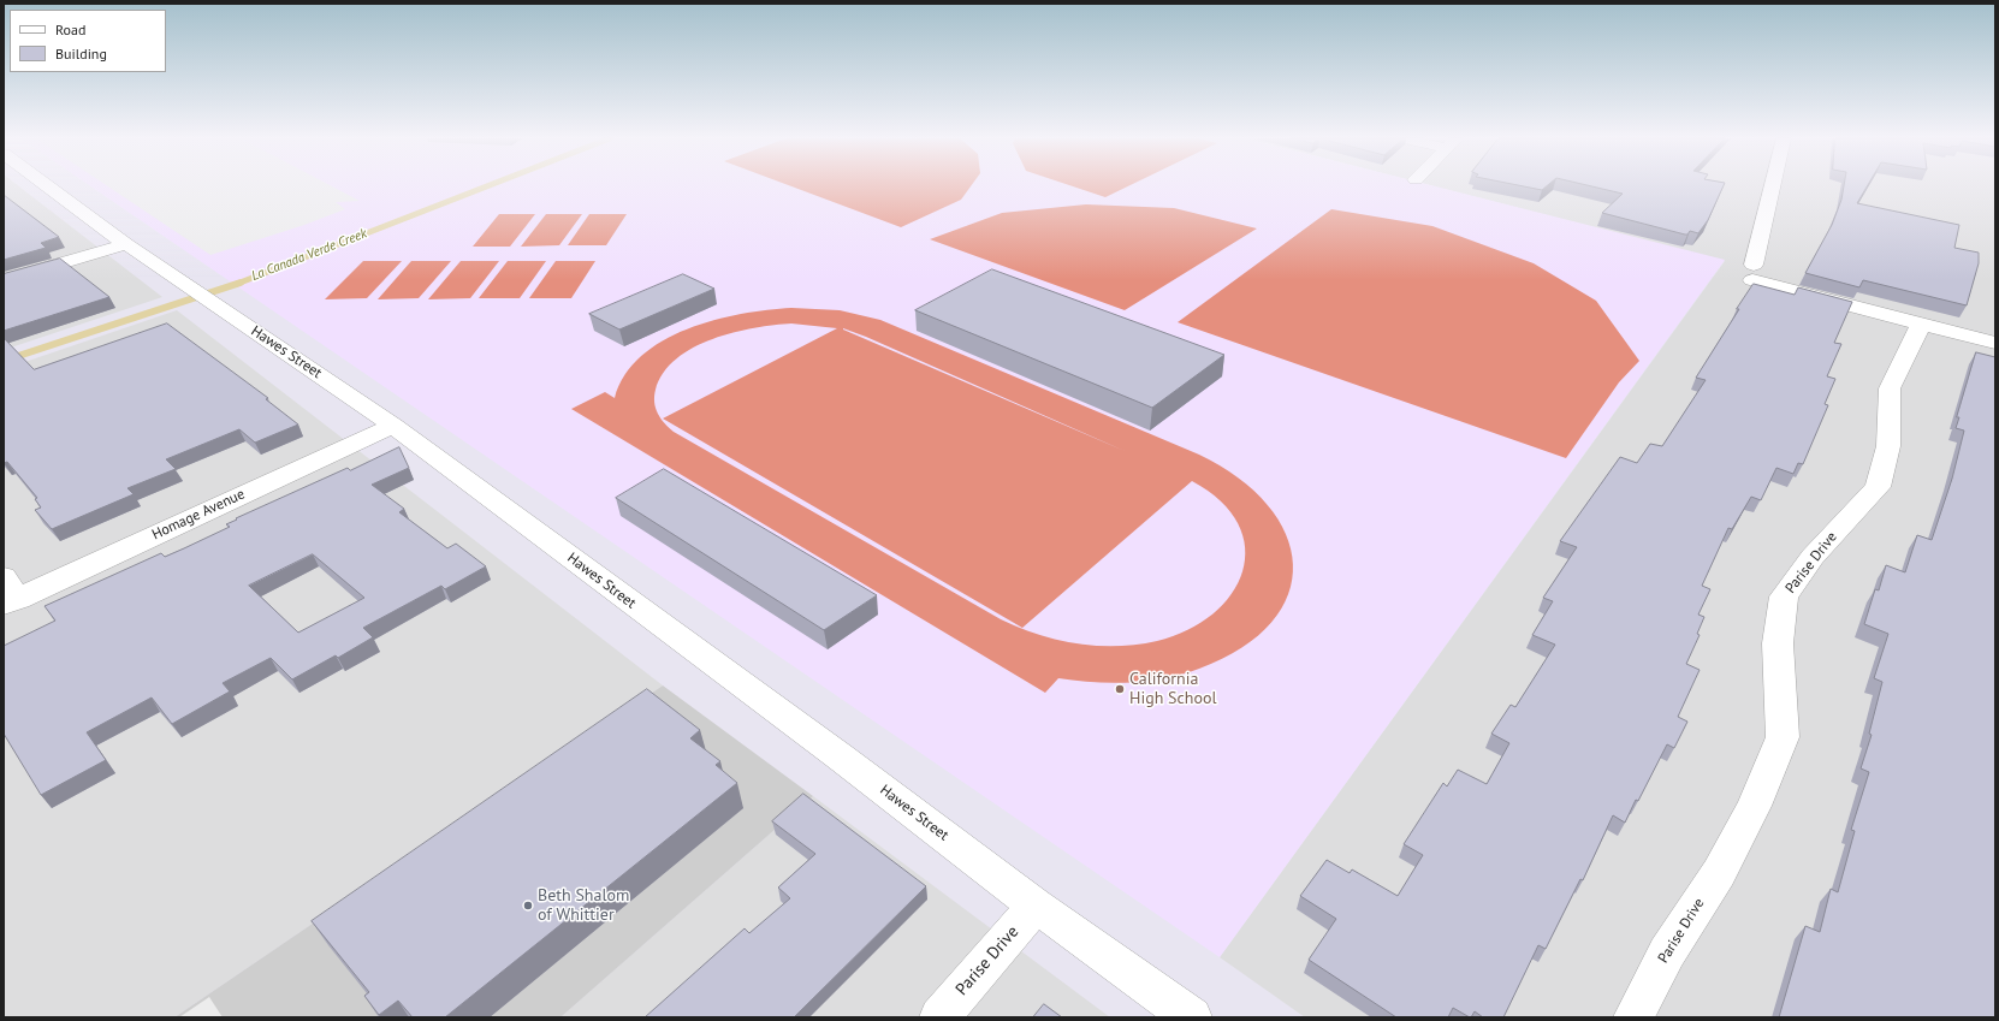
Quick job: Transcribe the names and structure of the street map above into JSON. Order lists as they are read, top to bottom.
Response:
{
  "streets": {
    "street": ["Hawes Street", "Homage Avenue", "Parise Drive"]
  },
  "crossings": [
    ["Hawes Street", "Homage Avenue"],
    ["Hawes Street", "Parise Drive"]
  ],
  "water": ["La Canada Verde Creek"],
  "places": ["California High School", "Beth Shalom of Whittier"],
  "legend": ["Road", "Building"]
}
